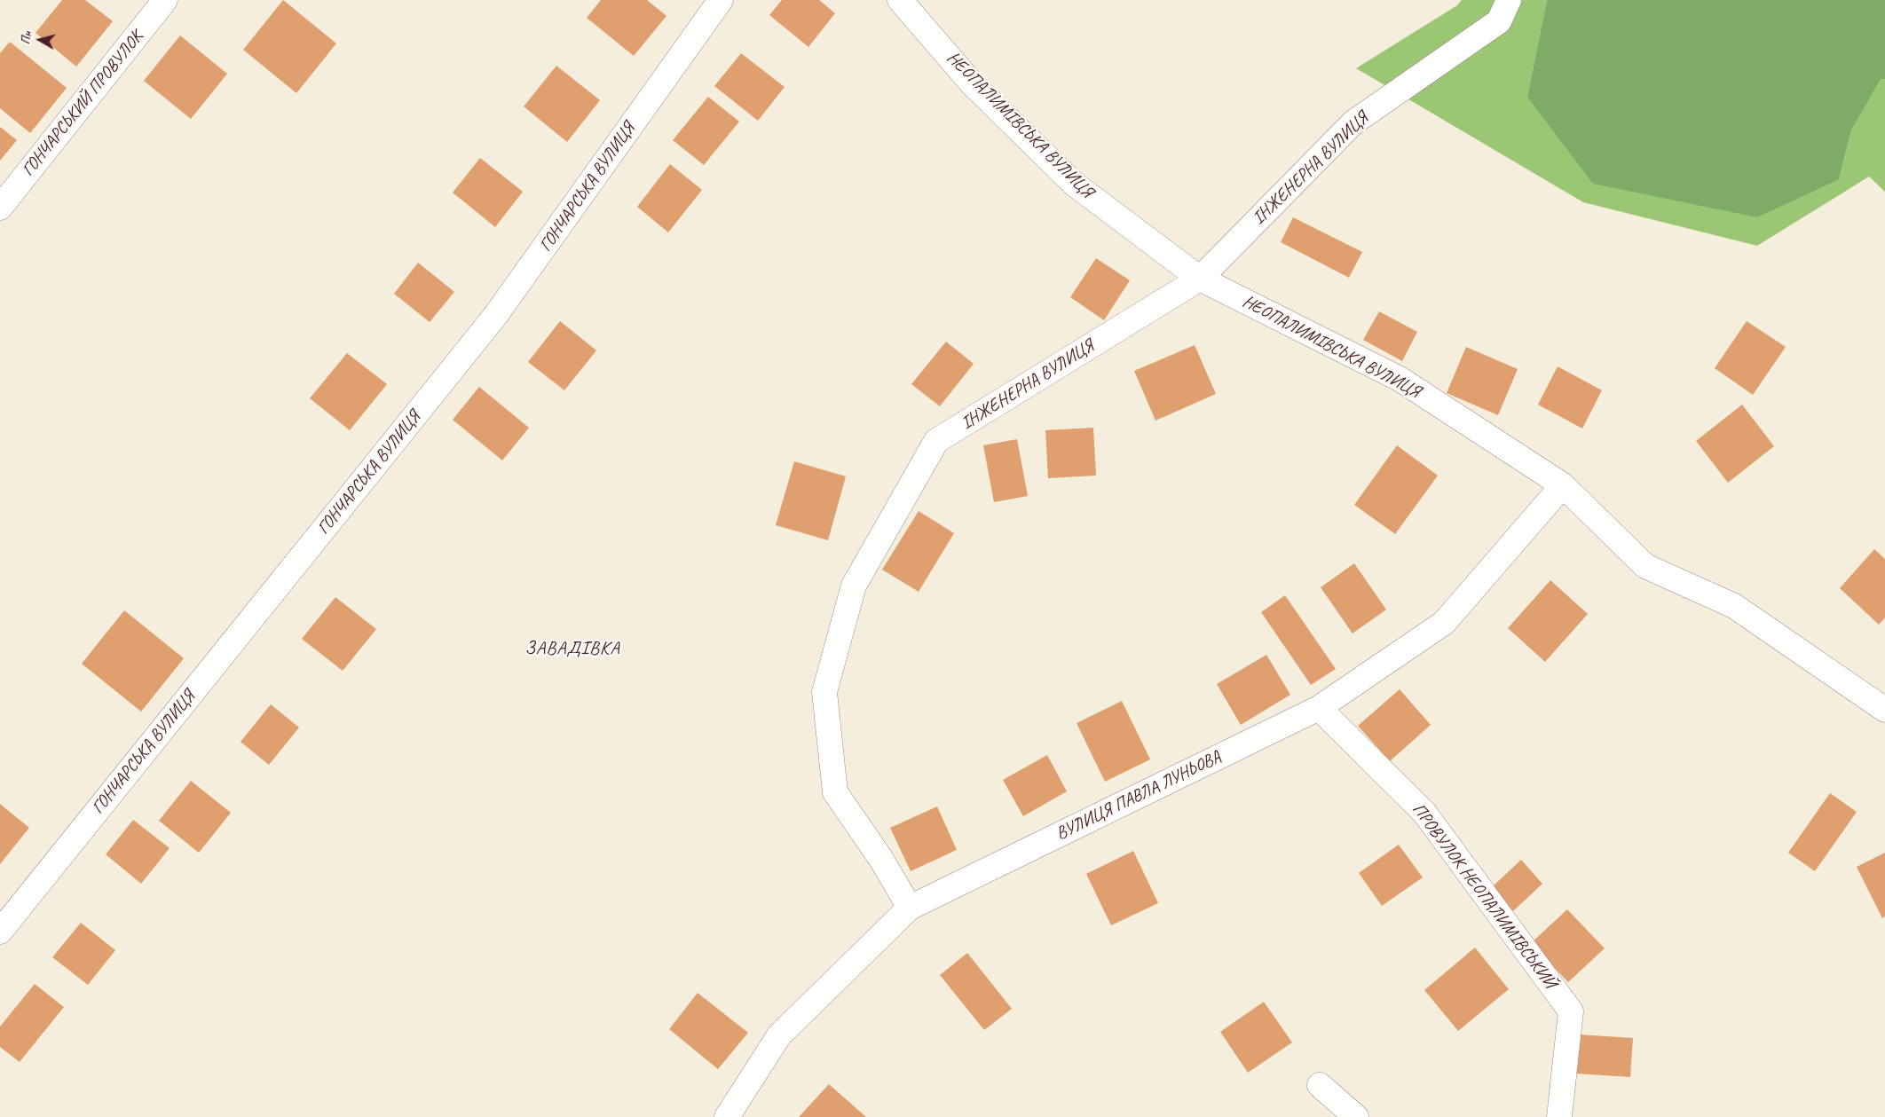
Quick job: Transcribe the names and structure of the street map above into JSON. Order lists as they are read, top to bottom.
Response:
{
  "streets": {
    "street": [
      "ГОНЧАРСЬКИЙ ПРОВУЛОК",
      "НЕОПАЛИМІВСЬКА ВУЛИЦЯ",
      "ІНЖЕНЕРНА ВУЛИЦЯ",
      "ГОНЧАРСЬКА ВУЛИЦЯ",
      "ВУЛИЦЯ ПАВЛА ЛУНЬОВА",
      "ПРОВУЛОК НЕОПАЛИМІВСЬКИЙ"
    ]
  },
  "crossings": [
    ["НЕОПАЛИМІВСЬКА ВУЛИЦЯ", "ІНЖЕНЕРНА ВУЛИЦЯ"],
    ["НЕОПАЛИМІВСЬКА ВУЛИЦЯ", "ВУЛИЦЯ ПАВЛА ЛУНЬОВА"],
    ["ІНЖЕНЕРНА ВУЛИЦЯ", "ВУЛИЦЯ ПАВЛА ЛУНЬОВА"],
    ["ВУЛИЦЯ ПАВЛА ЛУНЬОВА", "ПРОВУЛОК НЕОПАЛИМІВСЬКИЙ"]
  ],
  "districts": ["ЗАВАДІВКА"],
  "north": "left"
}
